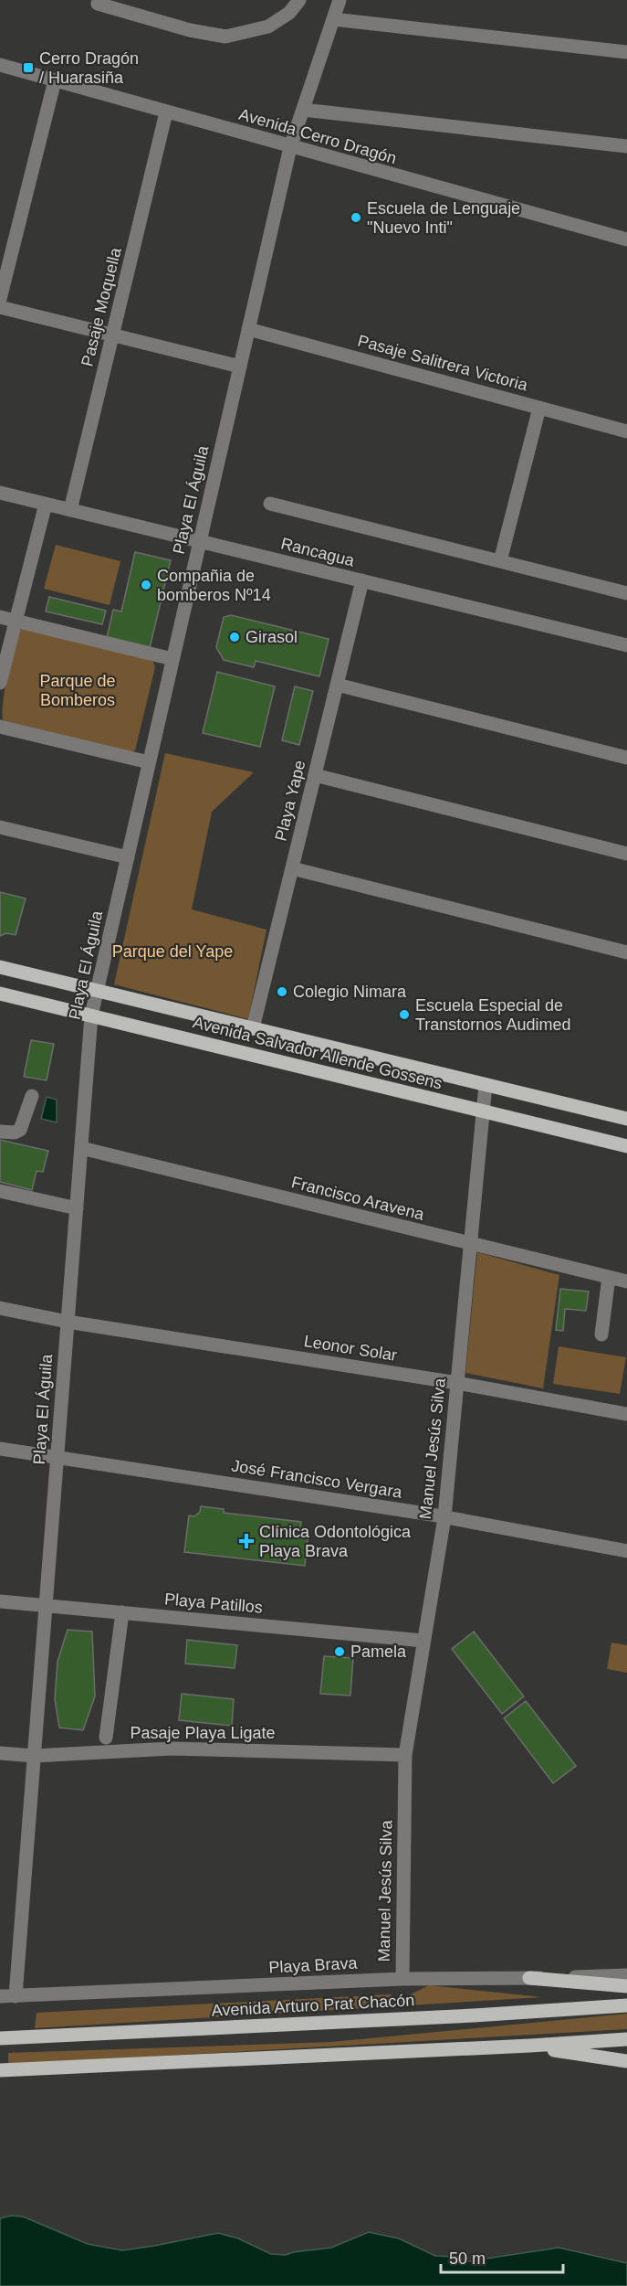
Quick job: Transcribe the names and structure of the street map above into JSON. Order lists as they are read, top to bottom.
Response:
{
  "streets": {
    "main road": ["Avenida Salvador Allende Gossens", "Avenida Arturo Prat Chacón"],
    "street": [
      "Avenida Cerro Dragón",
      "Pasaje Moquella",
      "Pasaje Salitrera Victoria",
      "Playa El Águila",
      "Rancagua",
      "Playa Yape",
      "Francisco Aravena",
      "Leonor Solar",
      "Manuel Jesús Silva",
      "José Francisco Vergara",
      "Playa Patillos",
      "Pasaje Playa Ligate",
      "Playa Brava"
    ]
  },
  "crossings": [
    ["Avenida Cerro Dragón", "Pasaje Moquella"],
    ["Avenida Cerro Dragón", "Playa El Águila"],
    ["Pasaje Moquella", "Rancagua"],
    ["Pasaje Salitrera Victoria", "Playa El Águila"],
    ["Playa El Águila", "Rancagua"],
    ["Playa El Águila", "Avenida Salvador Allende Gossens"],
    ["Playa El Águila", "Francisco Aravena"],
    ["Playa El Águila", "Leonor Solar"],
    ["Playa El Águila", "José Francisco Vergara"],
    ["Playa El Águila", "Playa Patillos"],
    ["Playa El Águila", "Pasaje Playa Ligate"],
    ["Playa El Águila", "Playa Brava"],
    ["Rancagua", "Playa Yape"],
    ["Playa Yape", "Avenida Salvador Allende Gossens"],
    ["Avenida Salvador Allende Gossens", "Manuel Jesús Silva"],
    ["Francisco Aravena", "Manuel Jesús Silva"],
    ["Leonor Solar", "Manuel Jesús Silva"],
    ["Manuel Jesús Silva", "José Francisco Vergara"],
    ["Manuel Jesús Silva", "Playa Patillos"],
    ["Manuel Jesús Silva", "Pasaje Playa Ligate"],
    ["Manuel Jesús Silva", "Playa Brava"]
  ],
  "parks": ["Parque de Bomberos", "Parque del Yape"],
  "places": {
    "transit": ["Cerro Dragón / Huarasiña"],
    "other": [
      "Escuela de Lenguaje \"Nuevo Inti\"",
      "Compañia de bomberos Nº14",
      "Girasol",
      "Colegio Nimara",
      "Escuela Especial de Transtornos Audimed",
      "Pamela"
    ],
    "health": ["Clínica Odontológica Playa Brava"]
  },
  "scale_bar": "50 m"
}
